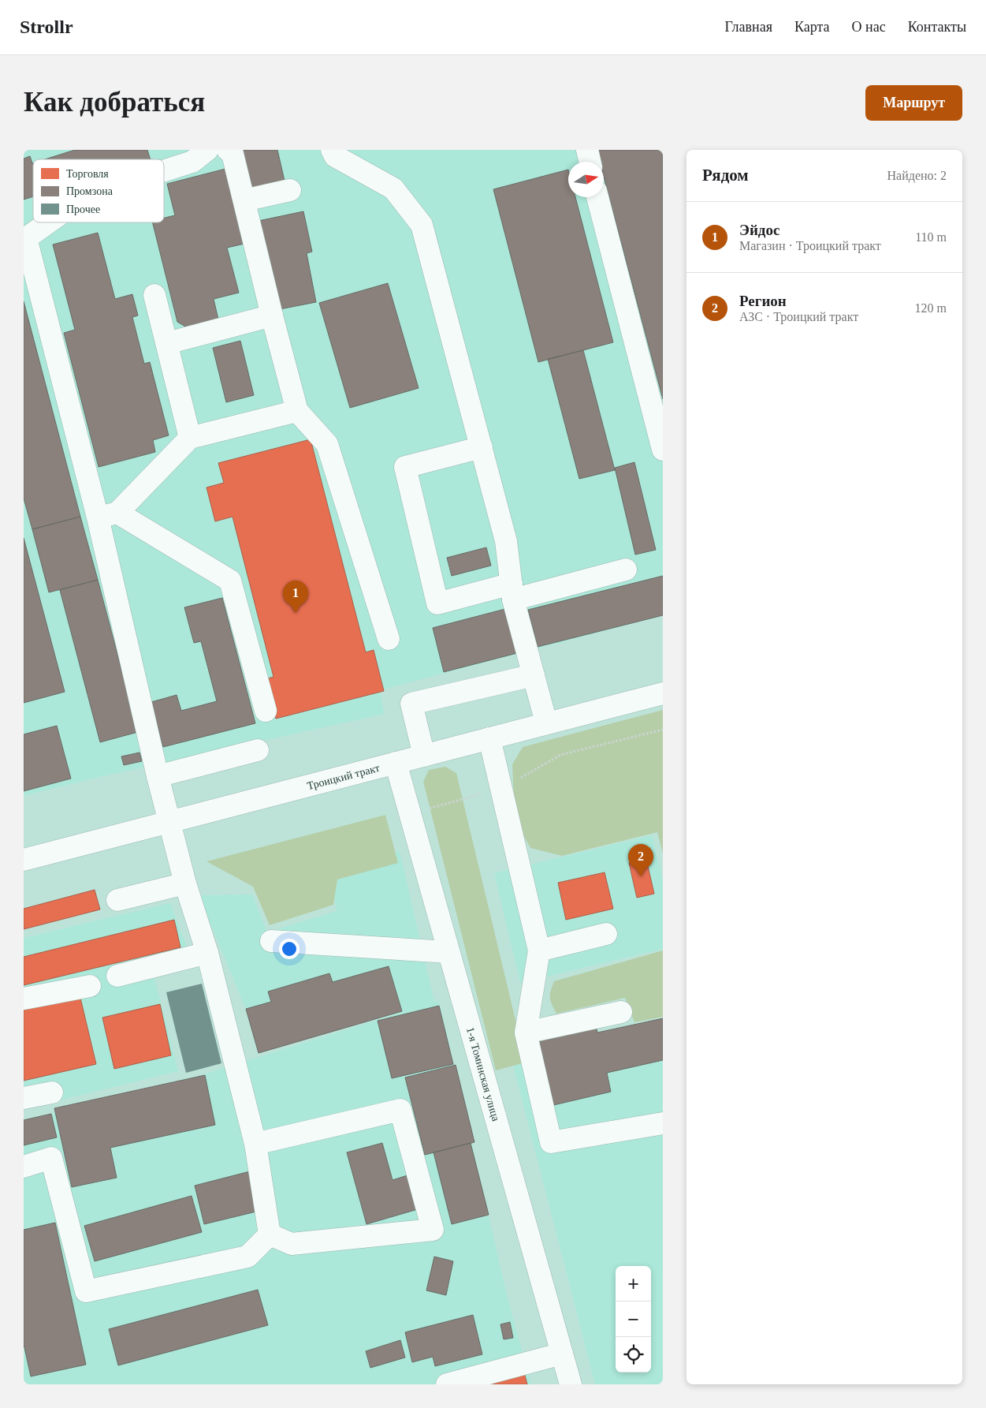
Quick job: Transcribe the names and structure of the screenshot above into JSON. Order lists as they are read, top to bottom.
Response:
{
  "streets": {
    "main road": ["Троицкий тракт", "1-я Томинская улица"]
  },
  "crossings": [
    ["Троицкий тракт", "1-я Томинская улица"]
  ],
  "legend": ["Торговля", "Промзона", "Прочее"],
  "north": "right",
  "page": {
    "header": "Strollr",
    "nav": [
      "Главная",
      "Карта",
      "О нас",
      "Контакты"
    ],
    "buttons": "Маршрут",
    "title": "Как добраться",
    "heading": ["Рядом", "Найдено: 2"],
    "list": [
      {
        "mark": "1",
        "name": "Эйдос",
        "note": "Магазин · Троицкий тракт",
        "value": "110 m"
      },
      {
        "mark": "2",
        "name": "Регион",
        "note": "АЗС · Троицкий тракт",
        "value": "120 m"
      }
    ],
    "pins": ["1", "2"],
    "map_buttons": ["+", "−"]
  }
}
